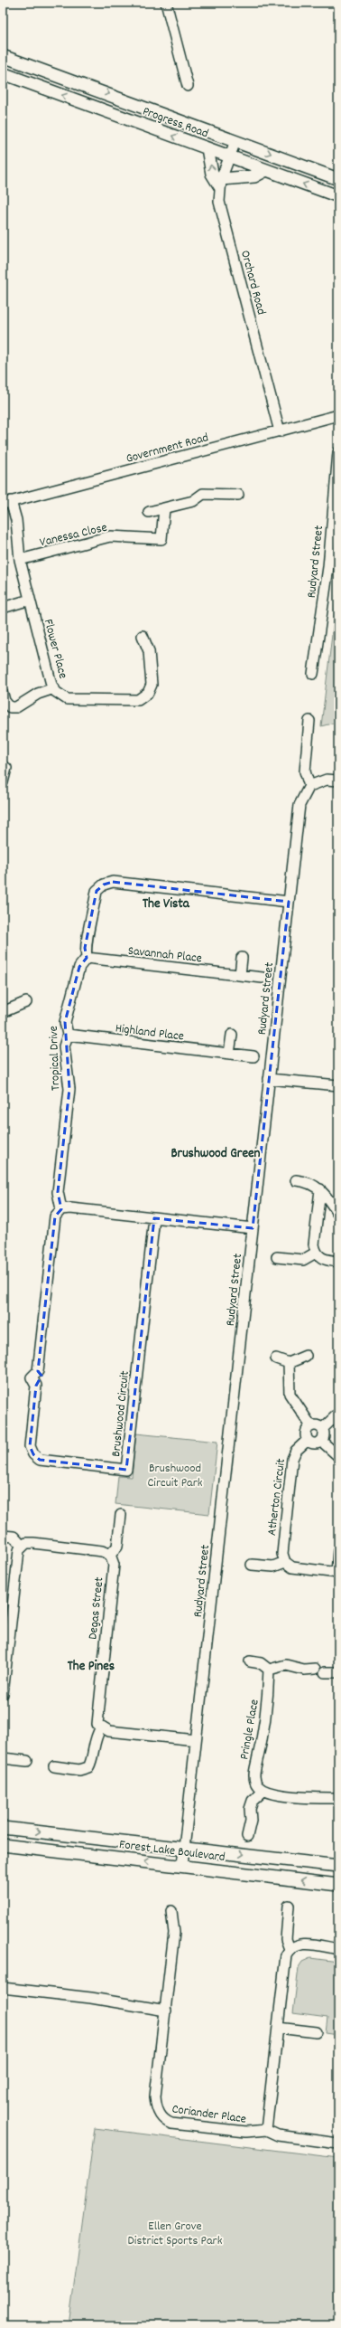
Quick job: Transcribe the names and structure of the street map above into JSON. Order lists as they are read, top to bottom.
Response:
{
  "streets": {
    "main road": ["Progress Road", "Forest Lake Boulevard"],
    "street": [
      "Orchard Road",
      "Government Road",
      "Vanessa Close",
      "Rudyard Street",
      "Flower Place",
      "Savannah Place",
      "Highland Place",
      "Tropical Drive",
      "Brushwood Circuit",
      "Atherton Circuit",
      "Degas Street",
      "Pringle Place",
      "Coriander Place"
    ]
  },
  "crossings": [
    ["Progress Road", "Orchard Road"],
    ["Orchard Road", "Government Road"],
    ["Government Road", "Flower Place"],
    ["Vanessa Close", "Flower Place"],
    ["Rudyard Street", "Forest Lake Boulevard"],
    ["Savannah Place", "Tropical Drive"],
    ["Highland Place", "Tropical Drive"],
    ["Tropical Drive", "Brushwood Circuit"]
  ],
  "districts": ["The Vista", "Brushwood Green", "The Pines"],
  "parks": ["Brushwood Circuit Park", "Ellen Grove District Sports Park"]
}
